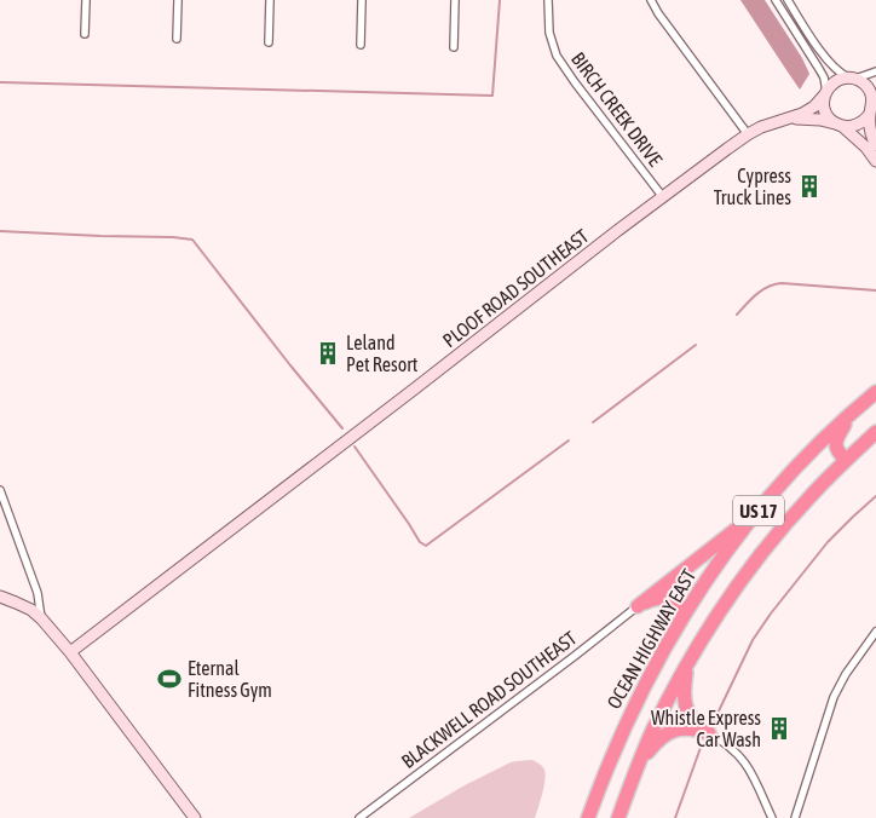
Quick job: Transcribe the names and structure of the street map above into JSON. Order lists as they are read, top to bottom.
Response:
{
  "streets": {
    "highway": ["US 17", "OCEAN HIGHWAY EAST"],
    "street": ["BIRCH CREEK DRIVE", "PLOOF ROAD SOUTHEAST", "BLACKWELL ROAD SOUTHEAST"]
  },
  "crossings": [
    ["BIRCH CREEK DRIVE", "PLOOF ROAD SOUTHEAST"]
  ],
  "places": {
    "building": ["Cypress Truck Lines", "Leland Pet Resort", "Whistle Express Car Wash"],
    "sports": ["Eternal Fitness Gym"]
  }
}
